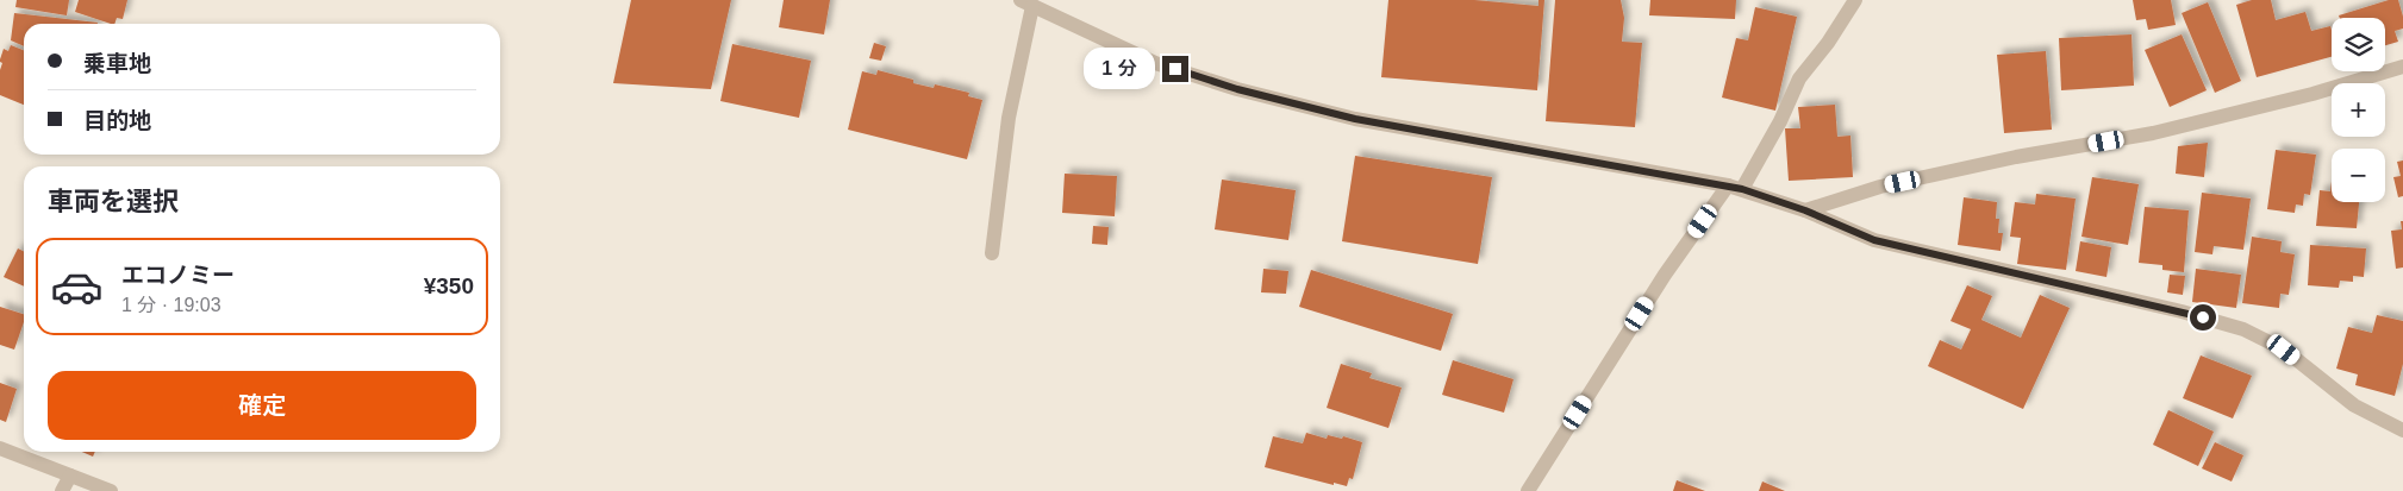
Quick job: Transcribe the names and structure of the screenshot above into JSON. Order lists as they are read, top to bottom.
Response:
{
  "page": {
    "map_buttons": ["+", "−"],
    "banner": ["乗車地", "目的地"],
    "bubble": "1 分",
    "heading": "車両を選択",
    "list": [
      {
        "name": "エコノミー",
        "note": "1 分 · 19:03",
        "value": "¥350"
      }
    ],
    "buttons": "確定"
  }
}
